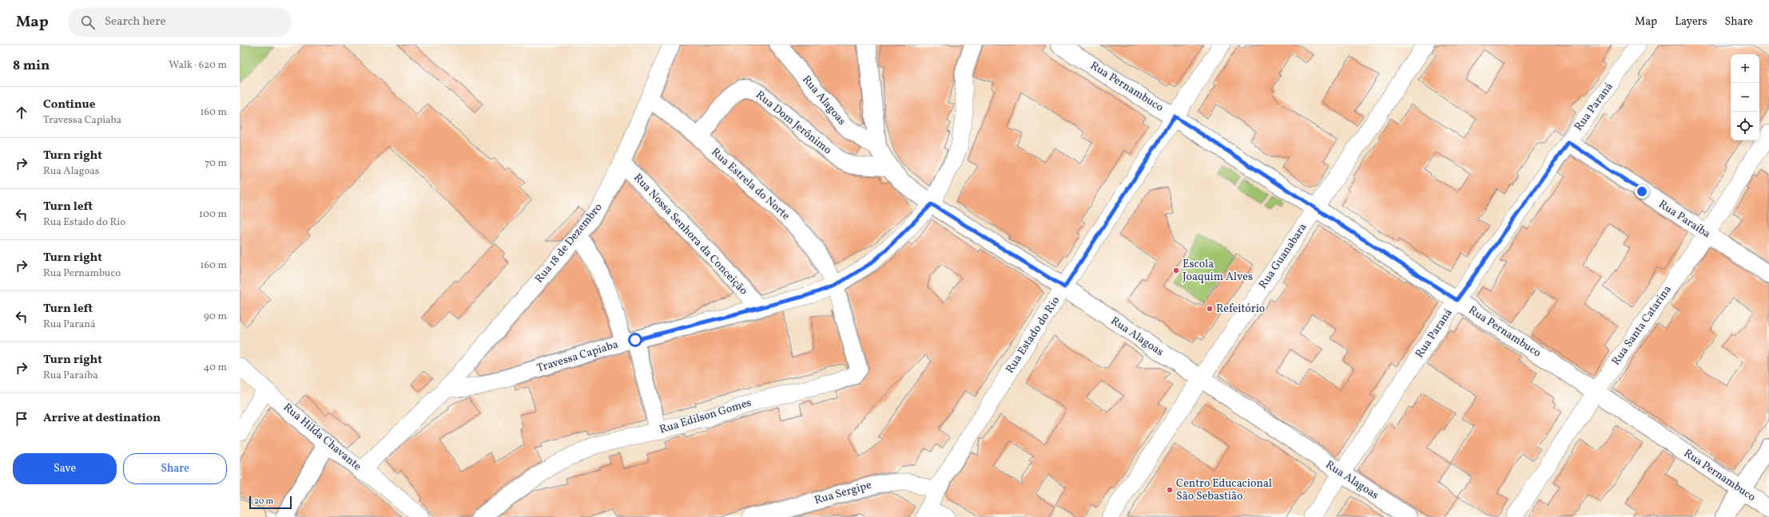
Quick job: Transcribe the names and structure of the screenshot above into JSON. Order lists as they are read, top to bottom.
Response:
{
  "streets": {
    "street": [
      "Rua Pernambuco",
      "Rua Alagoas",
      "Rua Paraná",
      "Rua Dom Jerônimo",
      "Rua Estrela do Norte",
      "Rua Paraíba",
      "Rua Nossa Senhora da Conceição",
      "Rua 18 de Dezembro",
      "Rua Guanabara",
      "Rua Santa Catarina",
      "Rua Estado do Rio",
      "Travessa Capiaba",
      "Rua Edilson Gomes",
      "Rua Hilda Chavante",
      "Rua Sergipe"
    ]
  },
  "crossings": [
    ["Rua Pernambuco", "Rua Paraná"],
    ["Rua Pernambuco", "Rua Guanabara"],
    ["Rua Pernambuco", "Rua Santa Catarina"],
    ["Rua Pernambuco", "Rua Estado do Rio"],
    ["Rua Alagoas", "Rua Paraná"],
    ["Rua Alagoas", "Rua Dom Jerônimo"],
    ["Rua Alagoas", "Rua Guanabara"],
    ["Rua Alagoas", "Rua Estado do Rio"],
    ["Rua Alagoas", "Travessa Capiaba"],
    ["Rua Paraná", "Rua Paraíba"],
    ["Rua Dom Jerônimo", "Rua Estrela do Norte"],
    ["Rua Estrela do Norte", "Rua 18 de Dezembro"],
    ["Rua Estrela do Norte", "Travessa Capiaba"],
    ["Rua Estrela do Norte", "Rua Edilson Gomes"],
    ["Rua Paraíba", "Rua Santa Catarina"],
    ["Rua Nossa Senhora da Conceição", "Rua 18 de Dezembro"],
    ["Rua Nossa Senhora da Conceição", "Travessa Capiaba"],
    ["Rua 18 de Dezembro", "Travessa Capiaba"],
    ["Rua Estado do Rio", "Rua Sergipe"],
    ["Travessa Capiaba", "Rua Edilson Gomes"]
  ],
  "places": ["Escola Joaquim Alves", "Refeitório", "Centro Educacional São Sebastião"],
  "scale_bar": "20 m",
  "page": {
    "header": "Map",
    "search": "Search here",
    "nav": ["Map", "Layers", "Share"],
    "heading": ["8 min", "Walk · 620 m"],
    "map_buttons": ["+", "−"],
    "list": [
      ["Continue", "Travessa Capiaba", "160 m"],
      ["Turn right", "Rua Alagoas", "70 m"],
      ["Turn left", "Rua Estado do Rio", "100 m"],
      ["Turn right", "Rua Pernambuco", "160 m"],
      ["Turn left", "Rua Paraná", "90 m"],
      ["Turn right", "Rua Paraíba", "40 m"],
      "Arrive at destination"
    ],
    "buttons": ["Save", "Share"],
    "scale": "20 m"
  }
}
